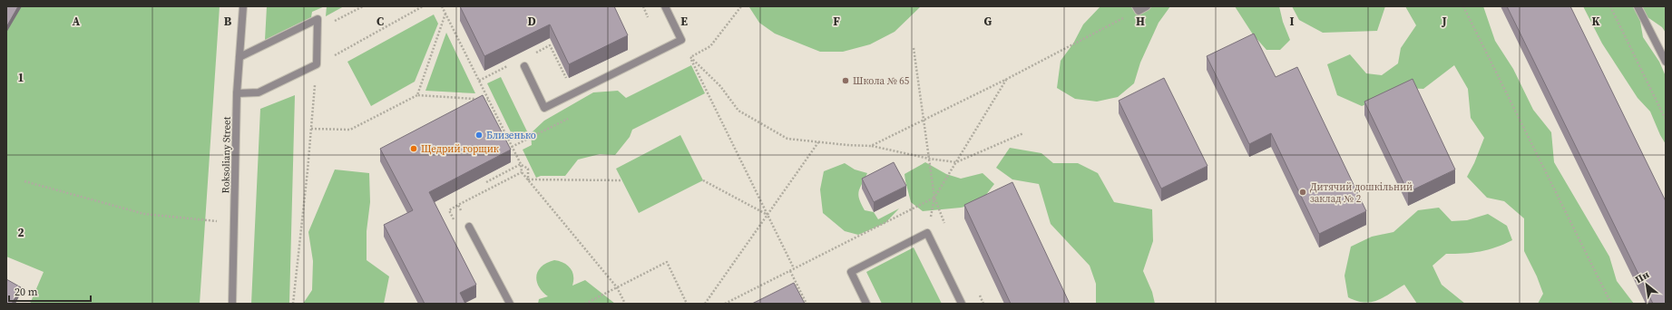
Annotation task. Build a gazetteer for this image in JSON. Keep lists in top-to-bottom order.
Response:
{
  "streets": {
    "street": ["Roksoliany Street"]
  },
  "places": [
    "Школа № 65",
    "Близенько",
    "Щедрий горщик",
    "Дитячий дошкільний заклад № 2"
  ],
  "scale_bar": "20 m",
  "north": "top left",
  "grid": {
    "columns": [
      "A",
      "B",
      "C",
      "D",
      "E",
      "F",
      "G",
      "H",
      "I",
      "J",
      "K"
    ],
    "rows": ["1", "2"]
  }
}
